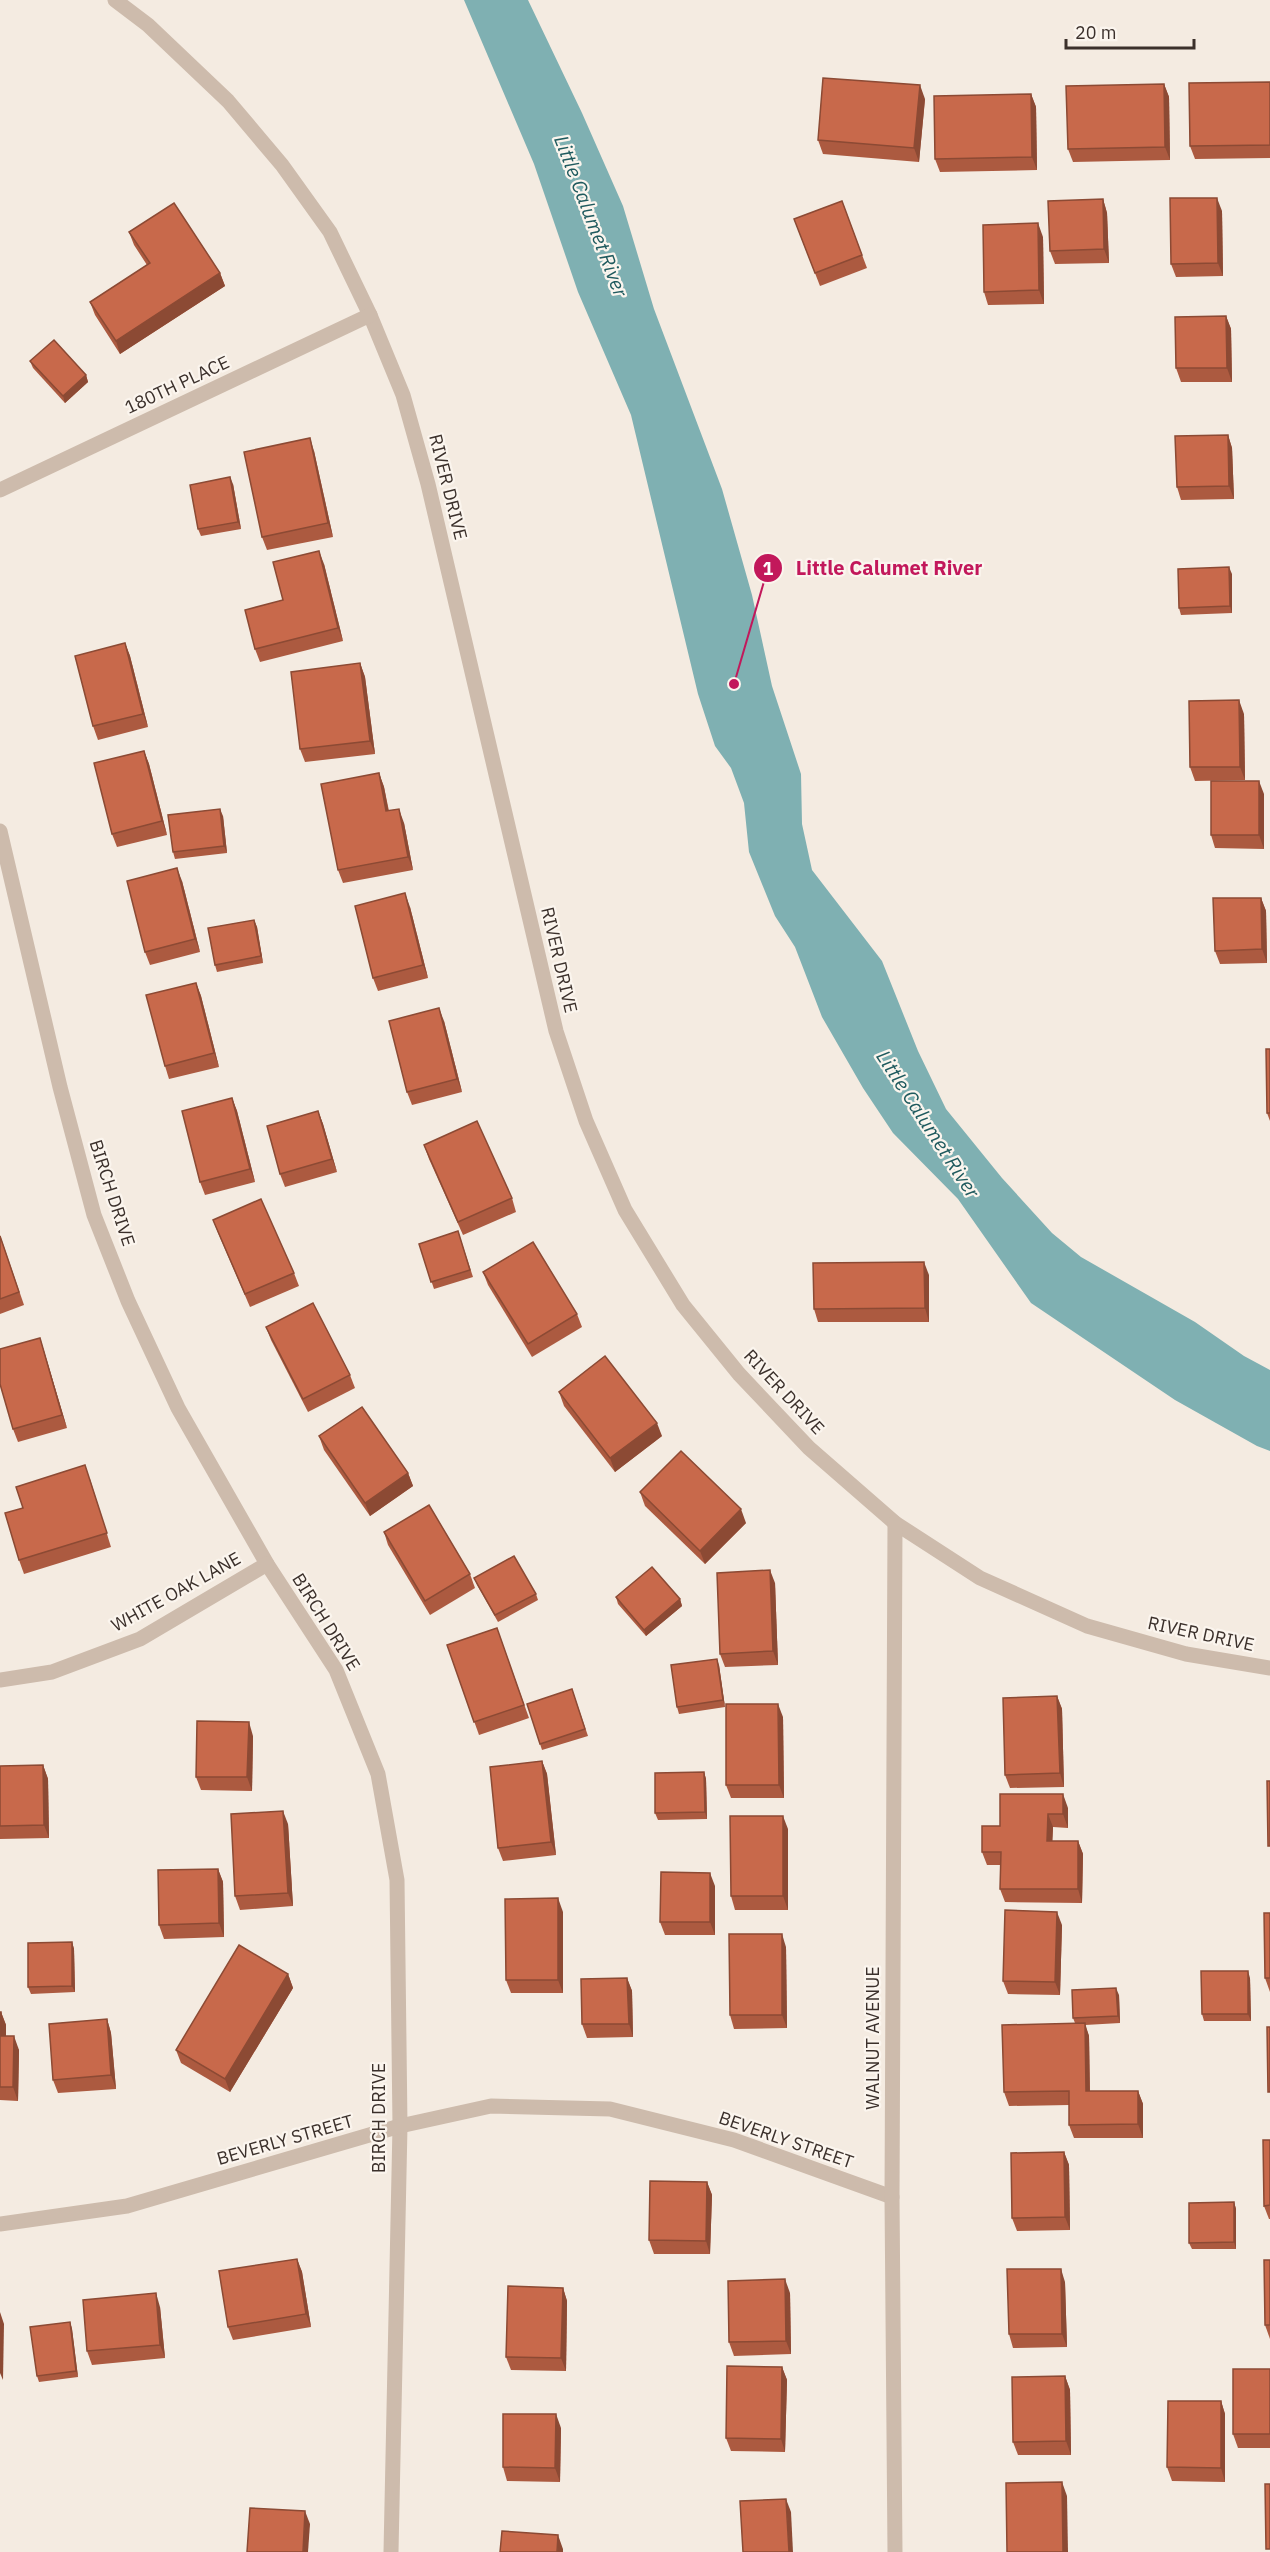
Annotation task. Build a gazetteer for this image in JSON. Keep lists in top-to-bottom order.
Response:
{
  "streets": {
    "street": [
      "180TH PLACE",
      "RIVER DRIVE",
      "BIRCH DRIVE",
      "WHITE OAK LANE",
      "WALNUT AVENUE",
      "BEVERLY STREET"
    ]
  },
  "crossings": [
    ["180TH PLACE", "RIVER DRIVE"],
    ["RIVER DRIVE", "WALNUT AVENUE"],
    ["BIRCH DRIVE", "WHITE OAK LANE"],
    ["BIRCH DRIVE", "BEVERLY STREET"],
    ["WALNUT AVENUE", "BEVERLY STREET"]
  ],
  "water": ["Little Calumet River"],
  "places": ["Little Calumet River"],
  "scale_bar": "20 m"
}
